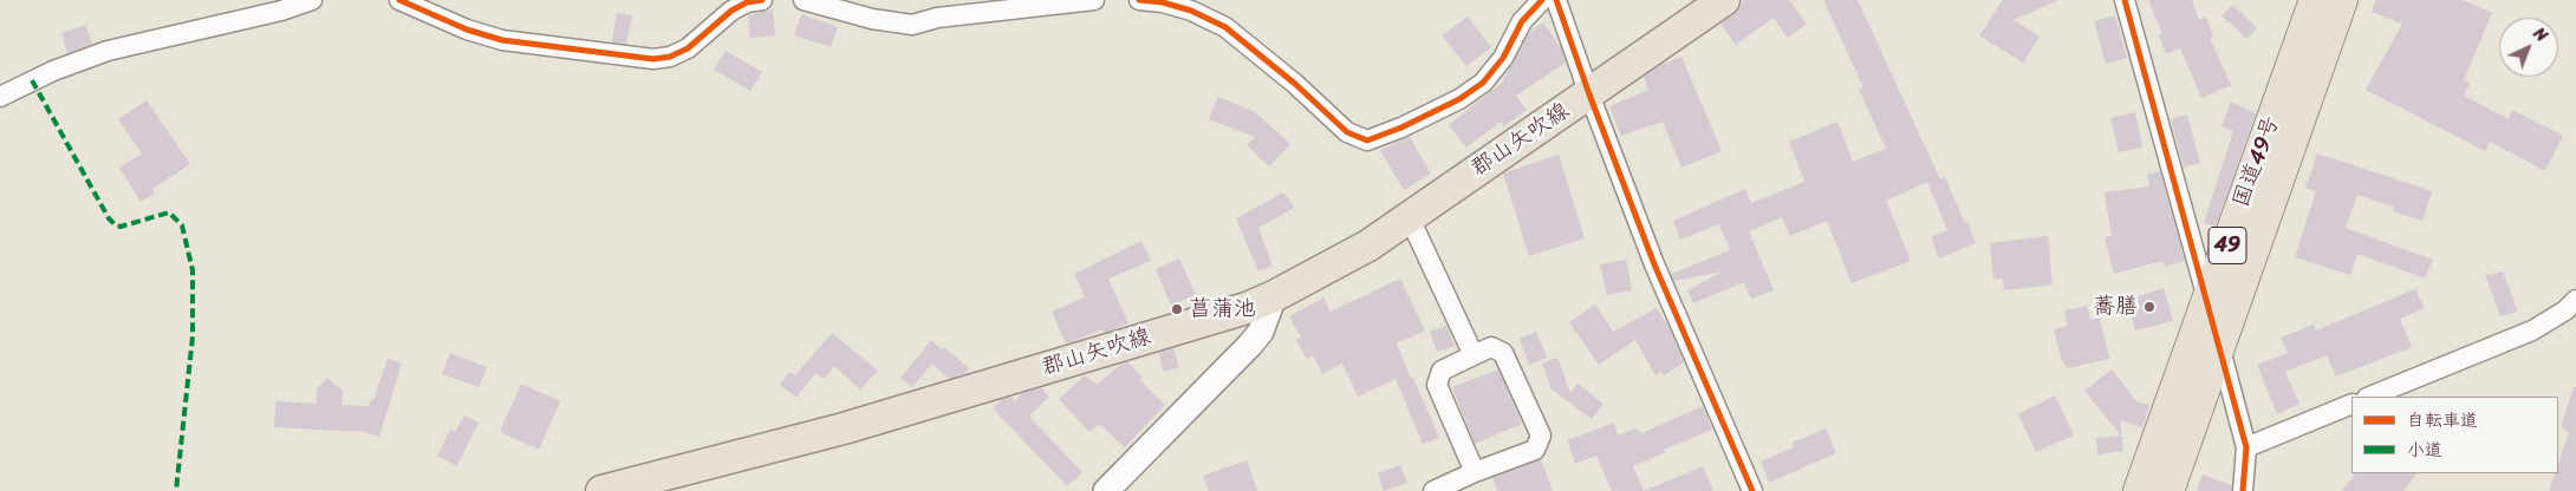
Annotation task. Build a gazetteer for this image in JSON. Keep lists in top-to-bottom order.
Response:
{
  "streets": {
    "highway": ["国道49号", "49"],
    "main road": ["郡山矢吹線"]
  },
  "places": ["蕎膳", "菖蒲池"],
  "legend": ["自転車道", "小道"],
  "north": "top right"
}
